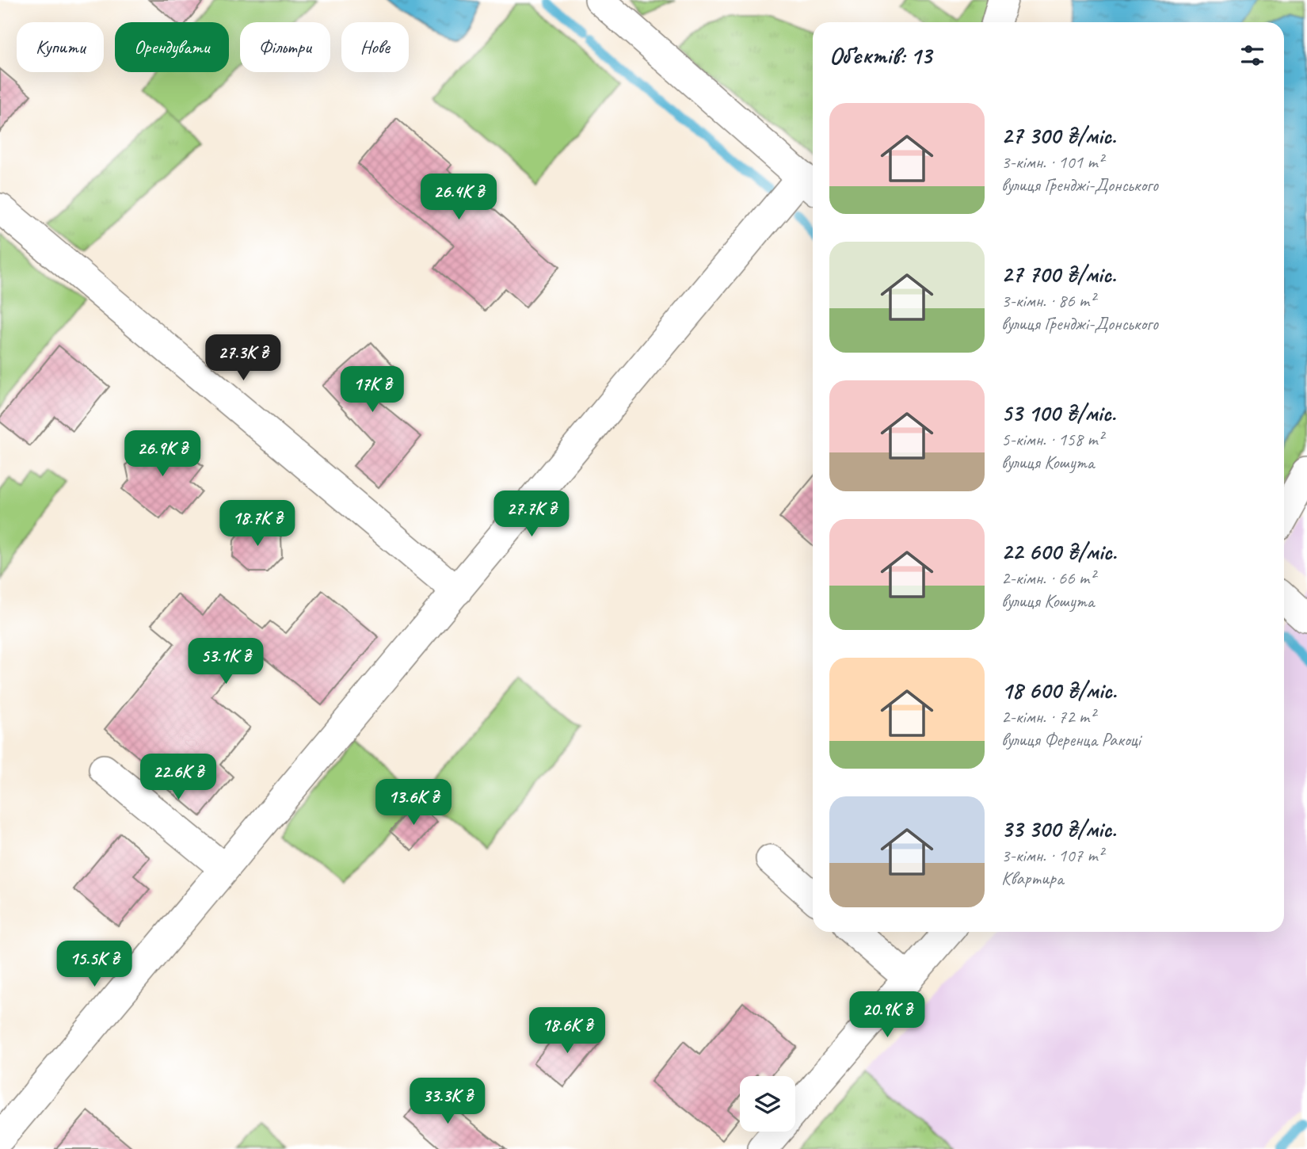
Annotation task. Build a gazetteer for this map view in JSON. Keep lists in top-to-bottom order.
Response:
{
  "page": {
    "chip": [
      "Купити",
      "Орендувати",
      "Фільтри",
      "Нове"
    ],
    "heading": "Об’єктів: 13",
    "list": [
      {
        "name": "27 300 ₴/міс.",
        "note": "3-кімн. · 101 m² · вулиця Гренджі-Донського"
      },
      {
        "name": "27 700 ₴/міс.",
        "note": "3-кімн. · 86 m² · вулиця Гренджі-Донського"
      },
      {
        "name": "53 100 ₴/міс.",
        "note": "5-кімн. · 158 m² · вулиця Кошута"
      },
      {
        "name": "22 600 ₴/міс.",
        "note": "2-кімн. · 66 m² · вулиця Кошута"
      },
      {
        "name": "18 600 ₴/міс.",
        "note": "2-кімн. · 72 m² · вулиця Ференца Ракоці"
      },
      {
        "name": "33 300 ₴/міс.",
        "note": "3-кімн. · 107 m² · Квартира"
      }
    ],
    "price": [
      "26.4K ₴",
      "27.3K ₴",
      "17K ₴",
      "26.9K ₴",
      "27.7K ₴",
      "18.7K ₴",
      "53.1K ₴",
      "22.6K ₴",
      "13.6K ₴",
      "15.5K ₴",
      "20.9K ₴",
      "18.6K ₴",
      "33.3K ₴"
    ]
  }
}
